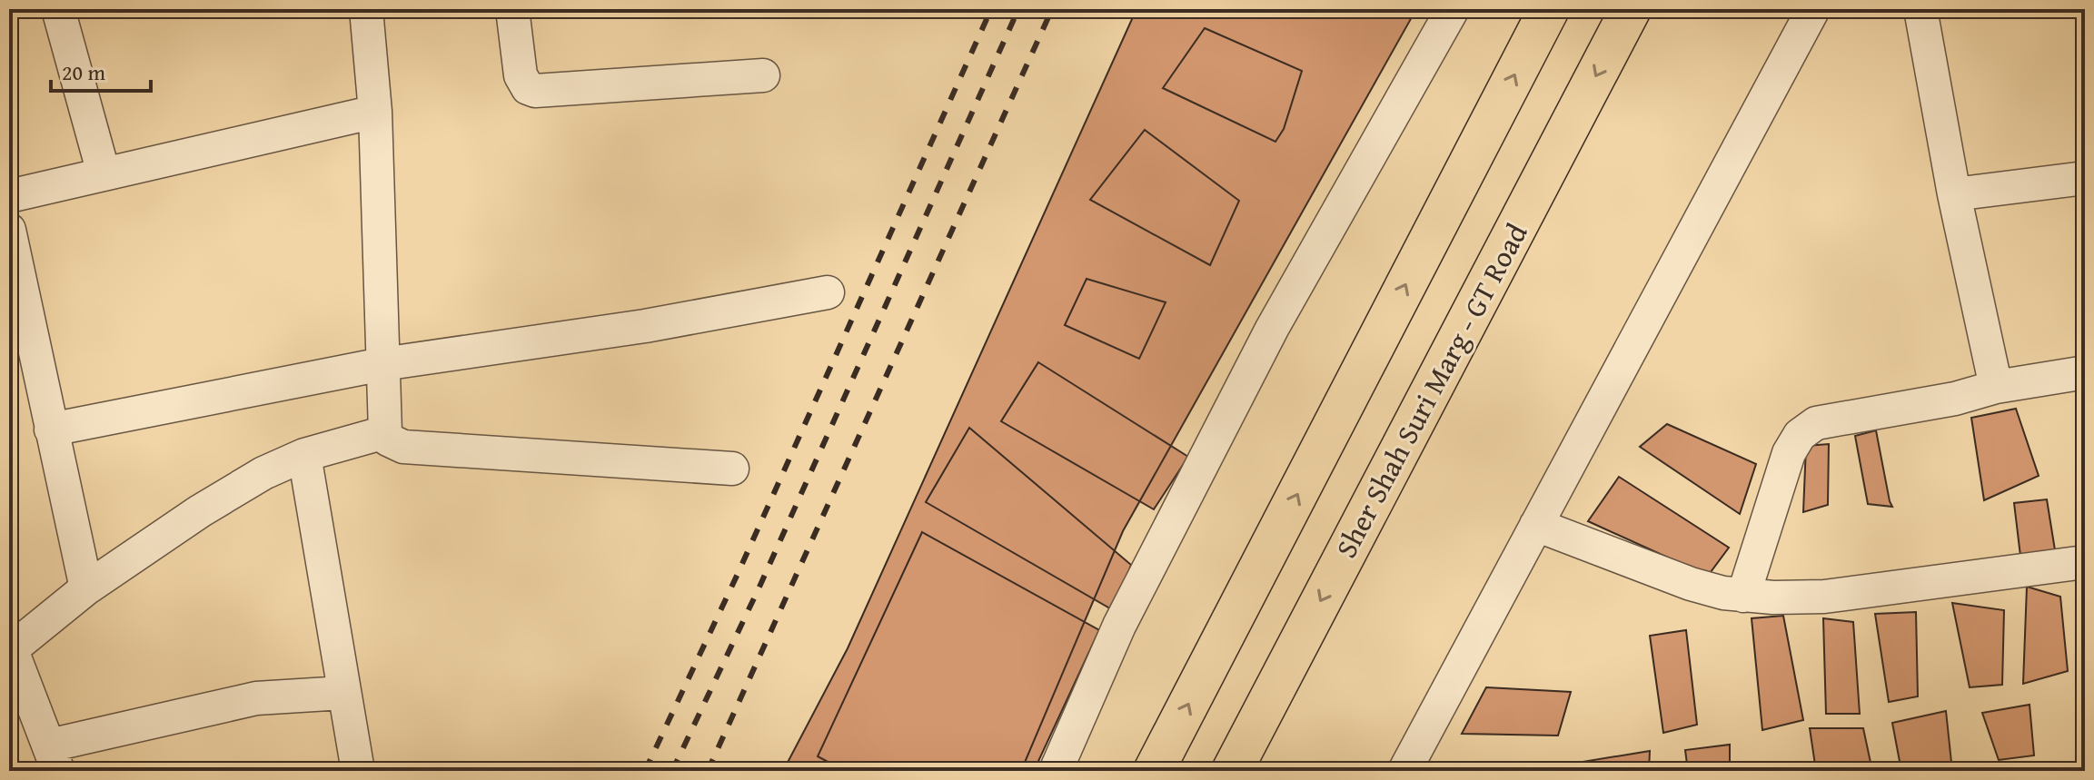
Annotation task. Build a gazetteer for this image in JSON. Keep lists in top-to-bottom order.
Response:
{
  "streets": {
    "main road": ["Sher Shah Suri Marg - GT Road"]
  },
  "scale_bar": "20 m"
}
